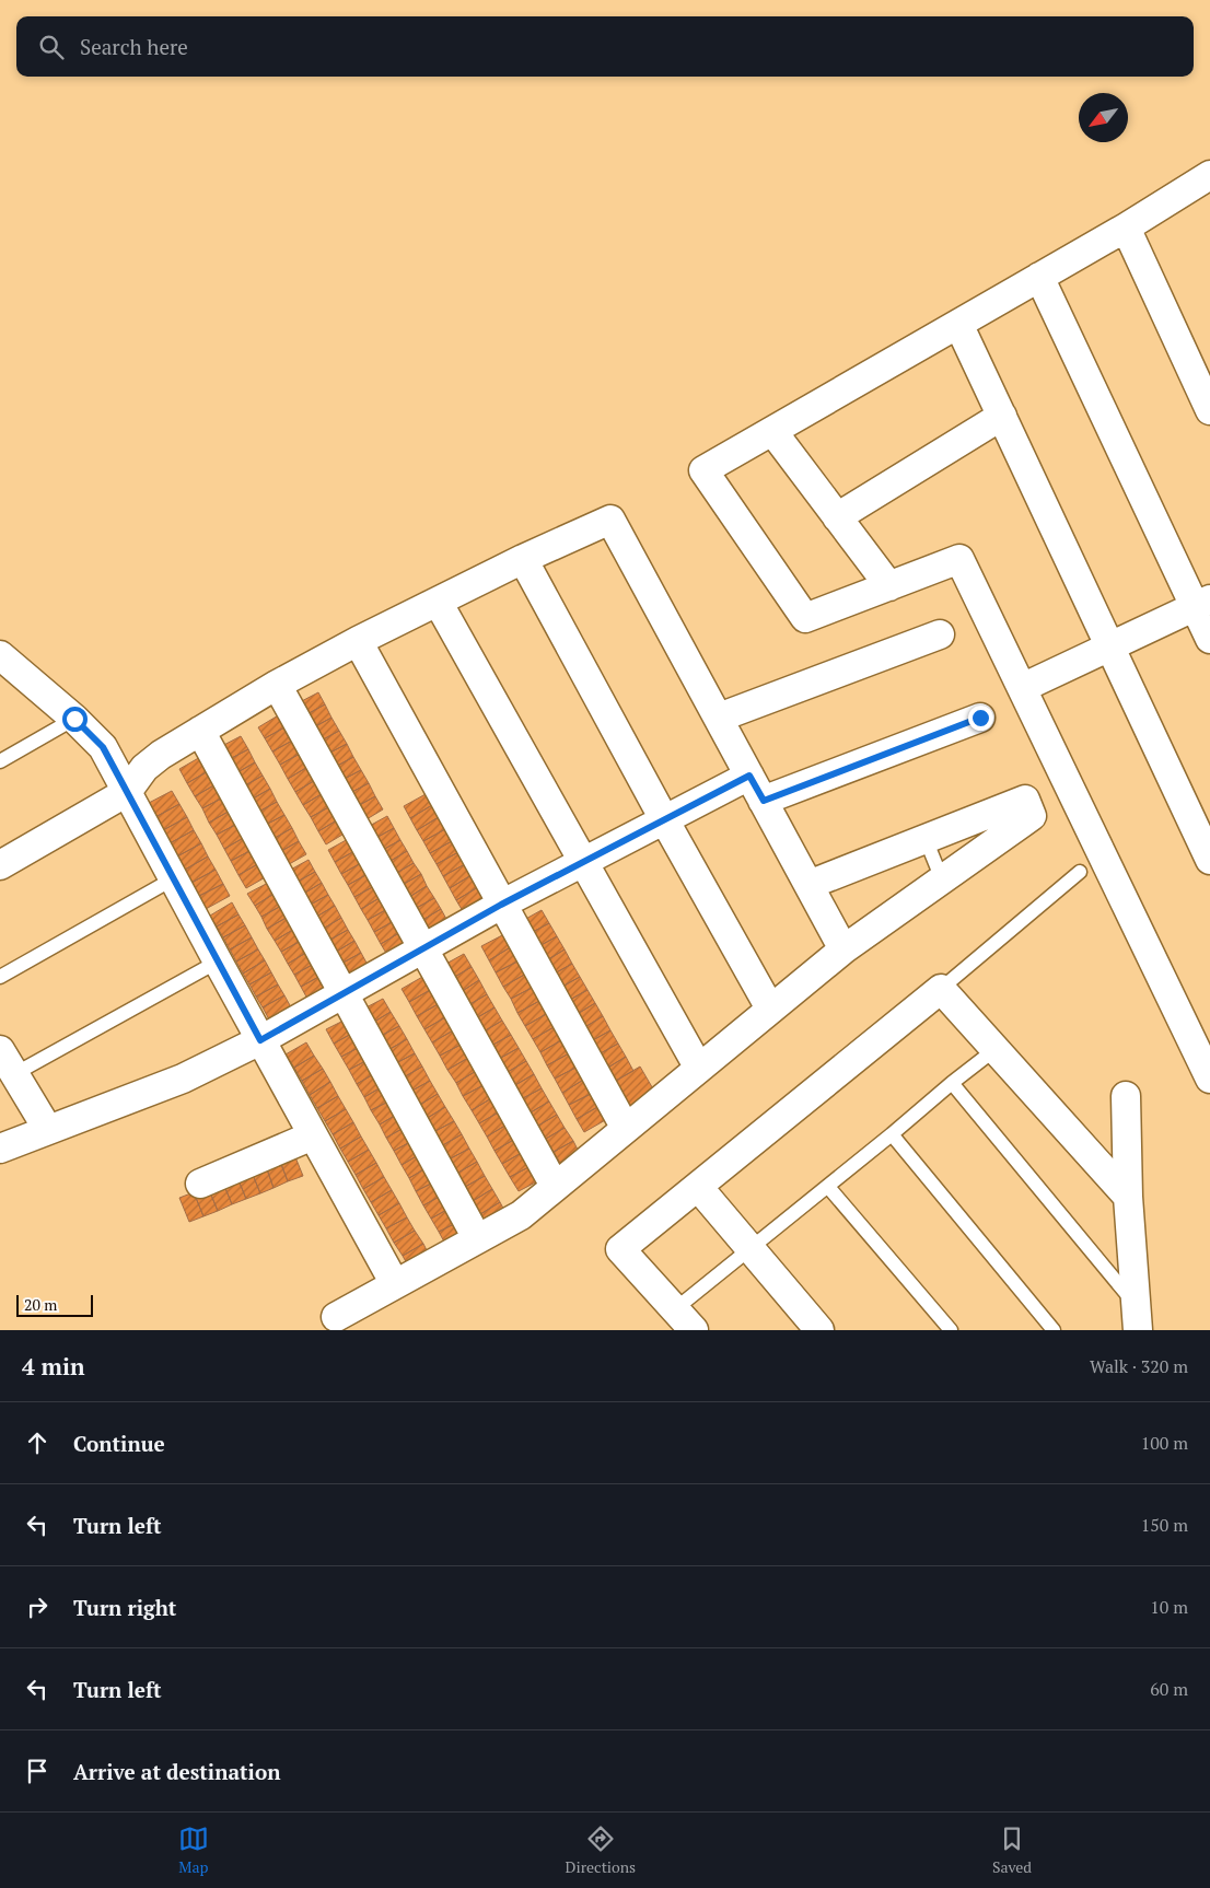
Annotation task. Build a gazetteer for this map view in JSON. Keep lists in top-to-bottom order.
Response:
{
  "scale_bar": "20 m",
  "north": "bottom left",
  "page": {
    "search": "Search here",
    "scale": "20 m",
    "heading": ["4 min", "Walk · 320 m"],
    "list": [
      ["Continue", "100 m"],
      ["Turn left", "150 m"],
      ["Turn right", "10 m"],
      ["Turn left", "60 m"],
      "Arrive at destination"
    ],
    "nav": ["Map", "Directions", "Saved"]
  }
}
